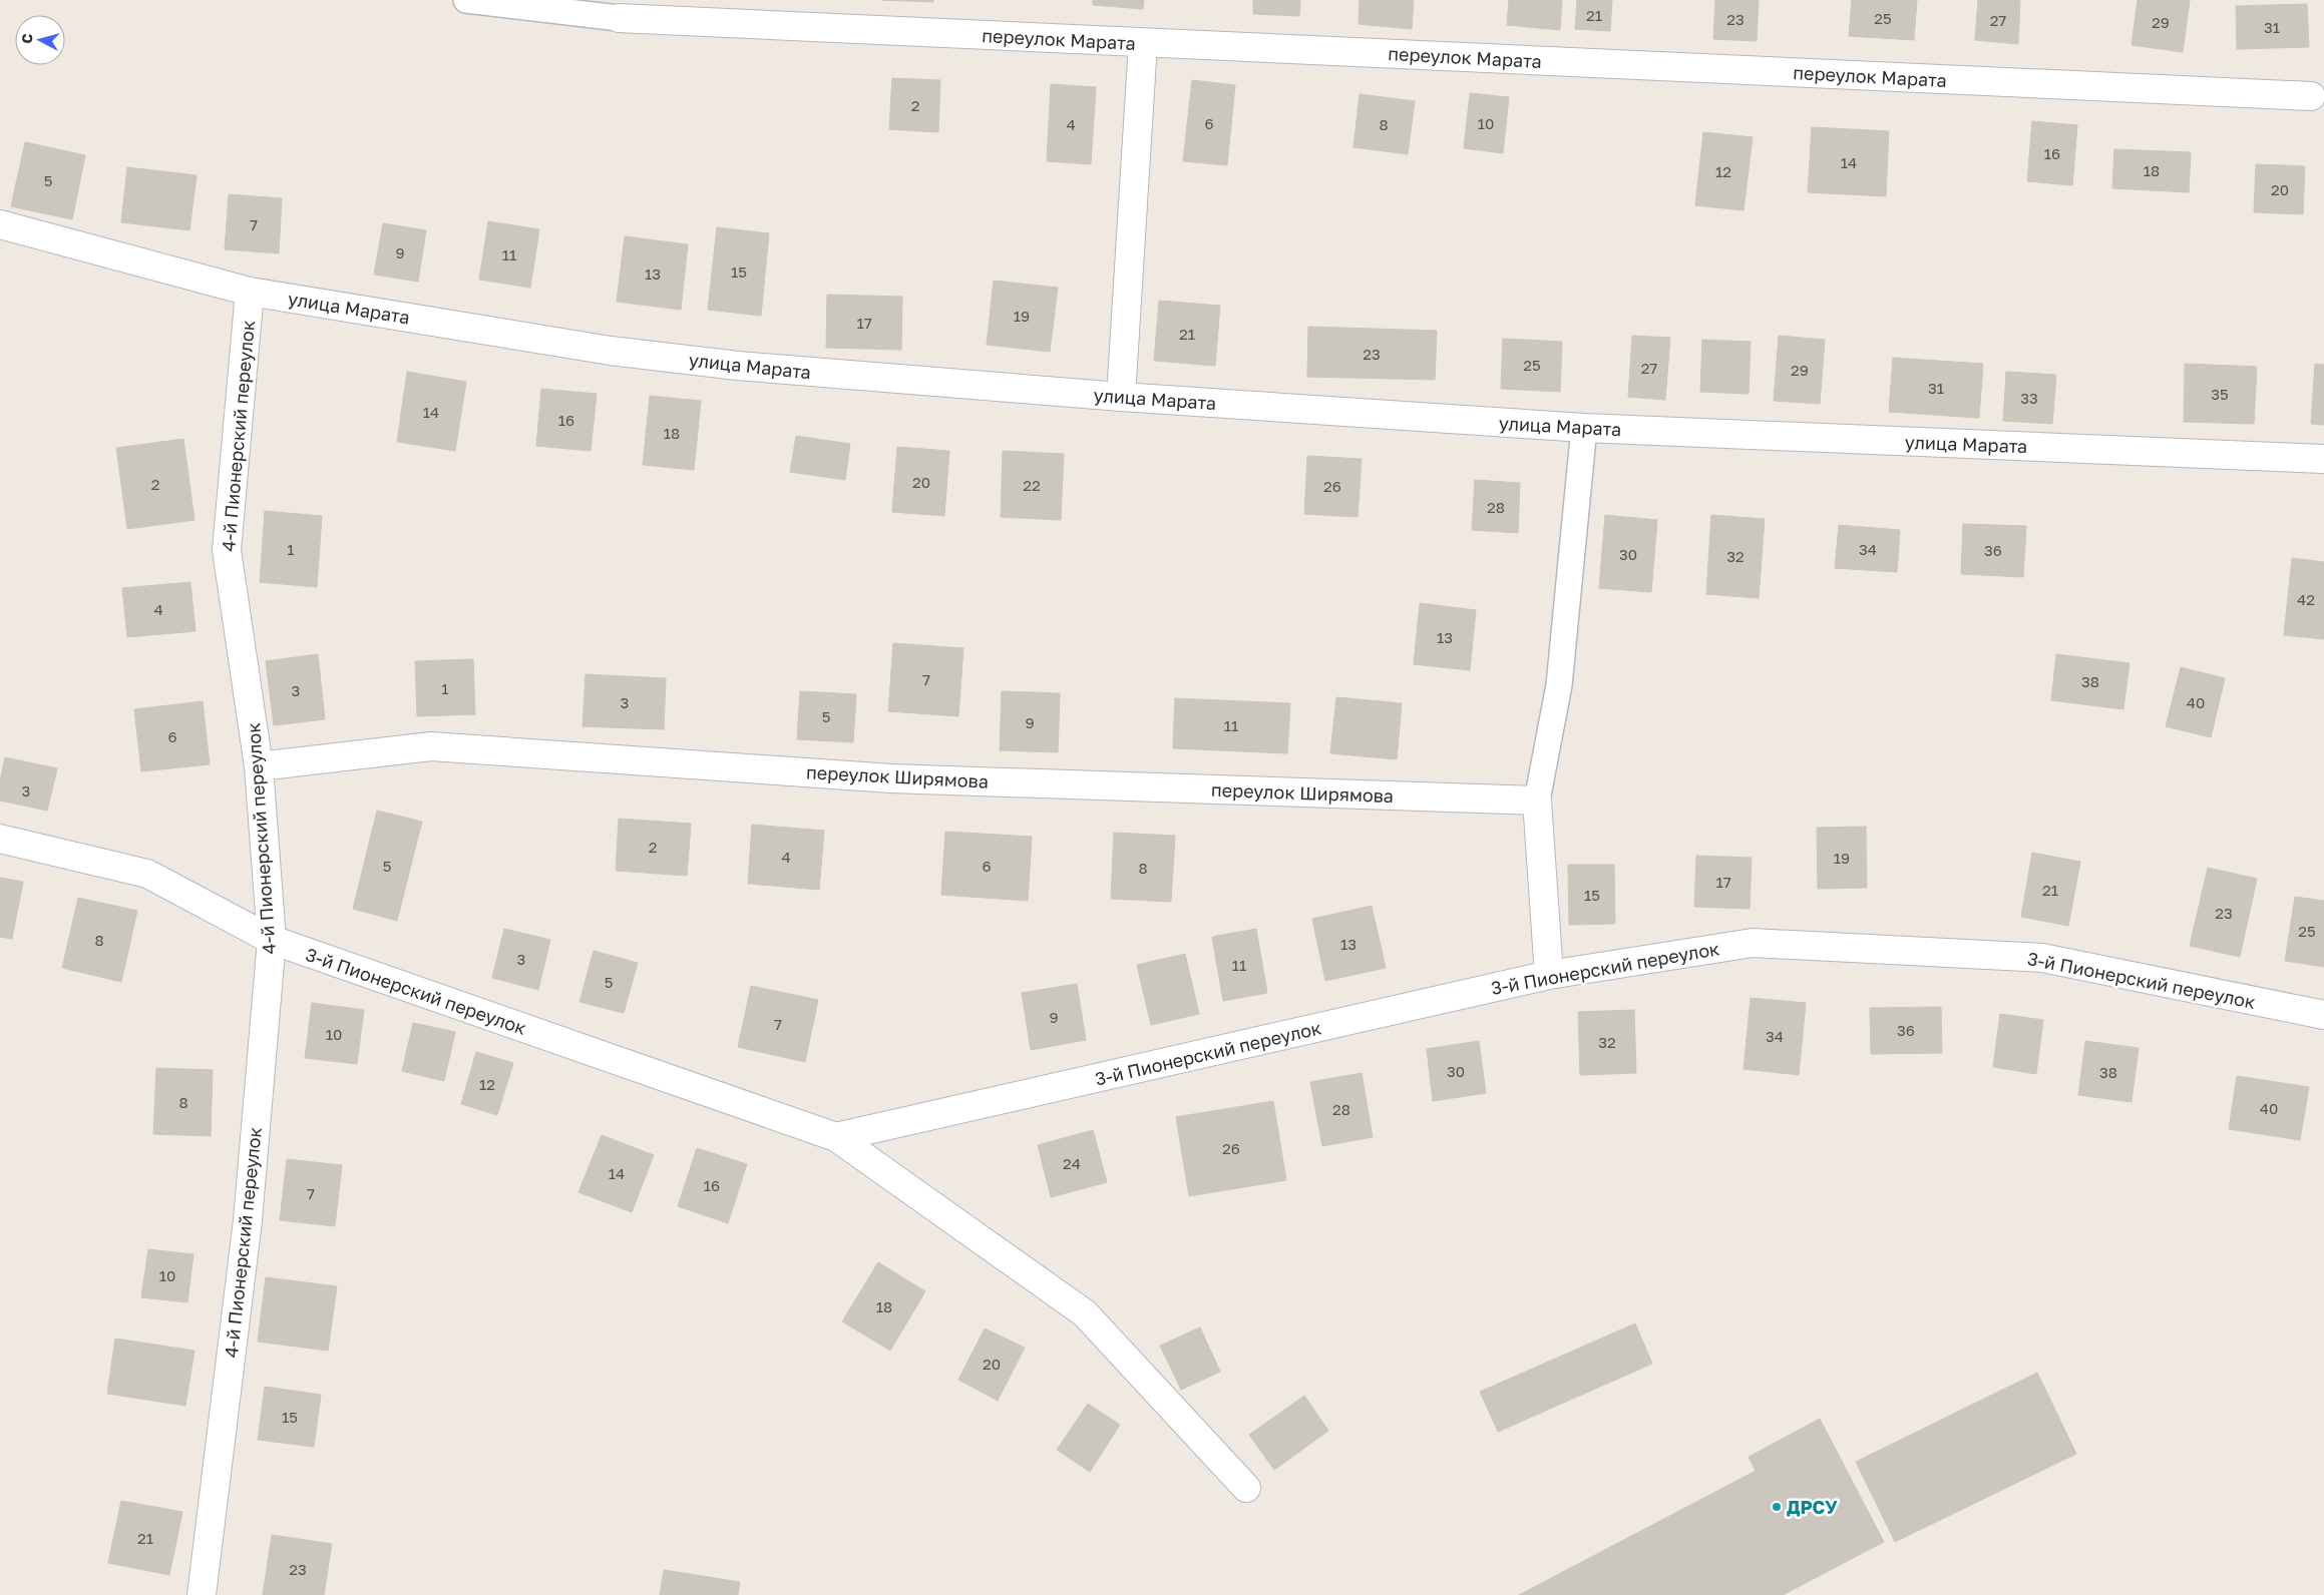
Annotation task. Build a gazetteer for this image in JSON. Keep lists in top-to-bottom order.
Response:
{
  "streets": {
    "street": [
      "переулок Марата",
      "улица Марата",
      "4-й Пионерский переулок",
      "переулок Ширямова",
      "3-й Пионерский переулок"
    ]
  },
  "crossings": [
    ["улица Марата", "4-й Пионерский переулок"],
    ["4-й Пионерский переулок", "переулок Ширямова"],
    ["4-й Пионерский переулок", "3-й Пионерский переулок"]
  ],
  "places": ["ДРСУ"],
  "house_numbers": [
    "21",
    "25",
    "23",
    "27",
    "29",
    "31",
    "2",
    "6",
    "10",
    "4",
    "8",
    "16",
    "14",
    "18",
    "12",
    "5",
    "20",
    "7",
    "9",
    "11",
    "15",
    "13",
    "19",
    "17",
    "21",
    "23",
    "25",
    "27",
    "29",
    "31",
    "35",
    "33",
    "14",
    "16",
    "18",
    "20",
    "2",
    "22",
    "26",
    "28",
    "1",
    "34",
    "36",
    "30",
    "32",
    "42",
    "4",
    "13",
    "7",
    "38",
    "1",
    "3",
    "3",
    "40",
    "5",
    "9",
    "11",
    "6",
    "3",
    "2",
    "4",
    "19",
    "5",
    "6",
    "8",
    "17",
    "21",
    "15",
    "23",
    "25",
    "8",
    "13",
    "3",
    "11",
    "5",
    "9",
    "7",
    "36",
    "10",
    "34",
    "32",
    "30",
    "38",
    "12",
    "8",
    "40",
    "28",
    "26",
    "24",
    "14",
    "16",
    "7",
    "10",
    "18",
    "20",
    "15",
    "21",
    "23"
  ],
  "north": "left"
}
